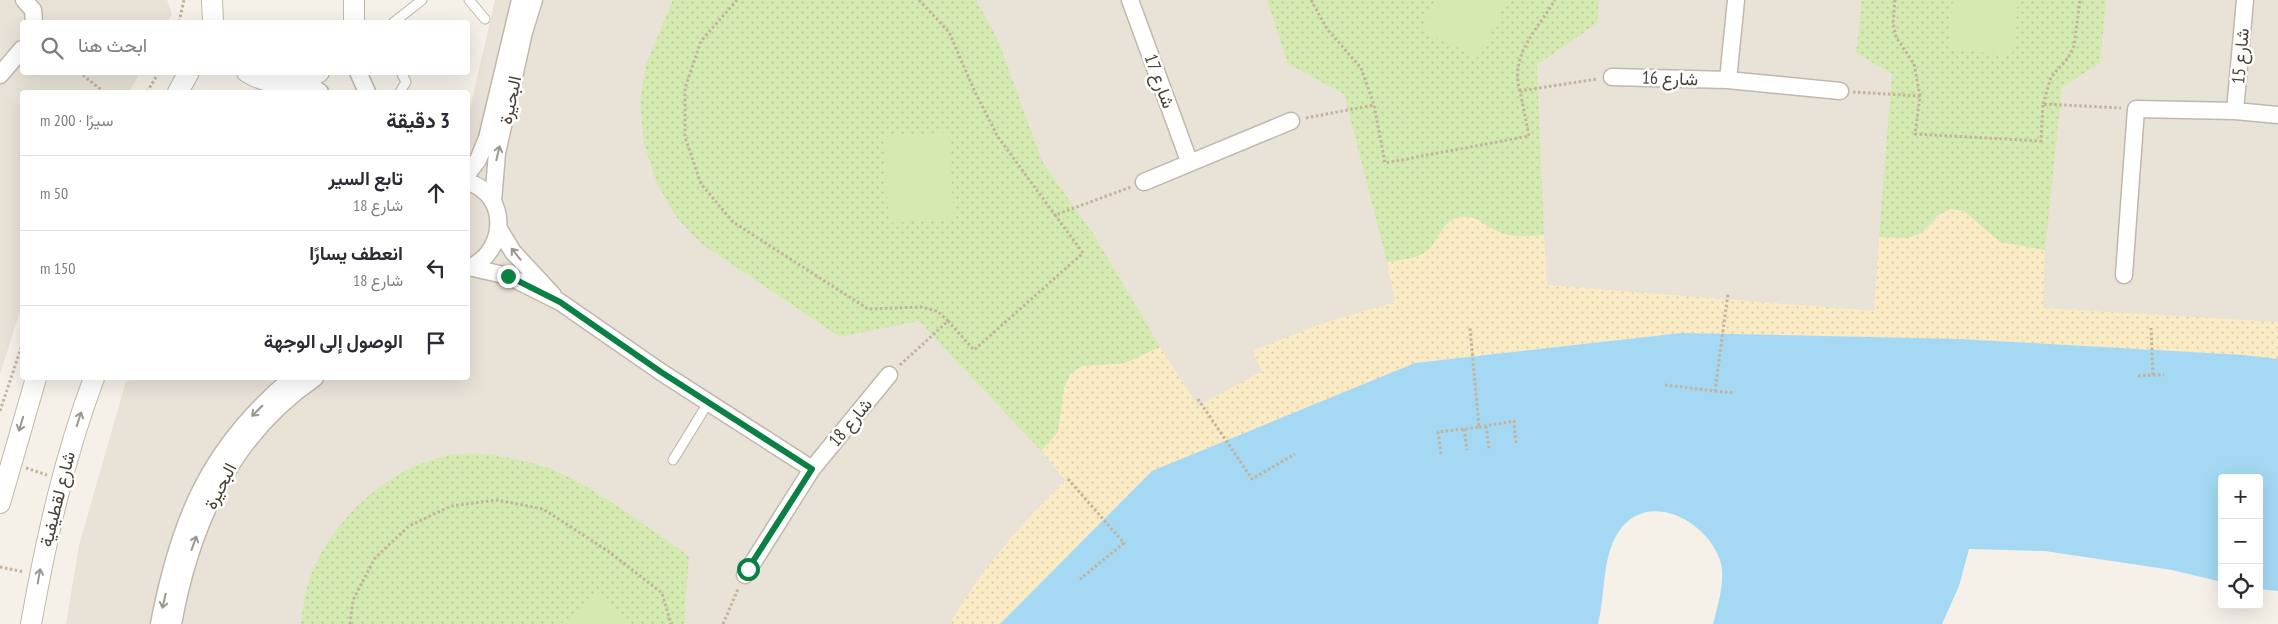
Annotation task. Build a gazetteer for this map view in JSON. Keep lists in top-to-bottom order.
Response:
{
  "streets": {
    "street": [
      "شارع 15",
      "شارع 16",
      "شارع 17",
      "البحيرة",
      "شارع 18",
      "شارع لقطيفية"
    ]
  },
  "page": {
    "search": "ابحث هنا",
    "heading": ["3 دقيقة", "سيرًا · 200 m"],
    "list": [
      ["تابع السير", "شارع 18", "50 m"],
      ["انعطف يسارًا", "شارع 18", "150 m"],
      "الوصول إلى الوجهة"
    ],
    "map_buttons": ["+", "−"]
  }
}
